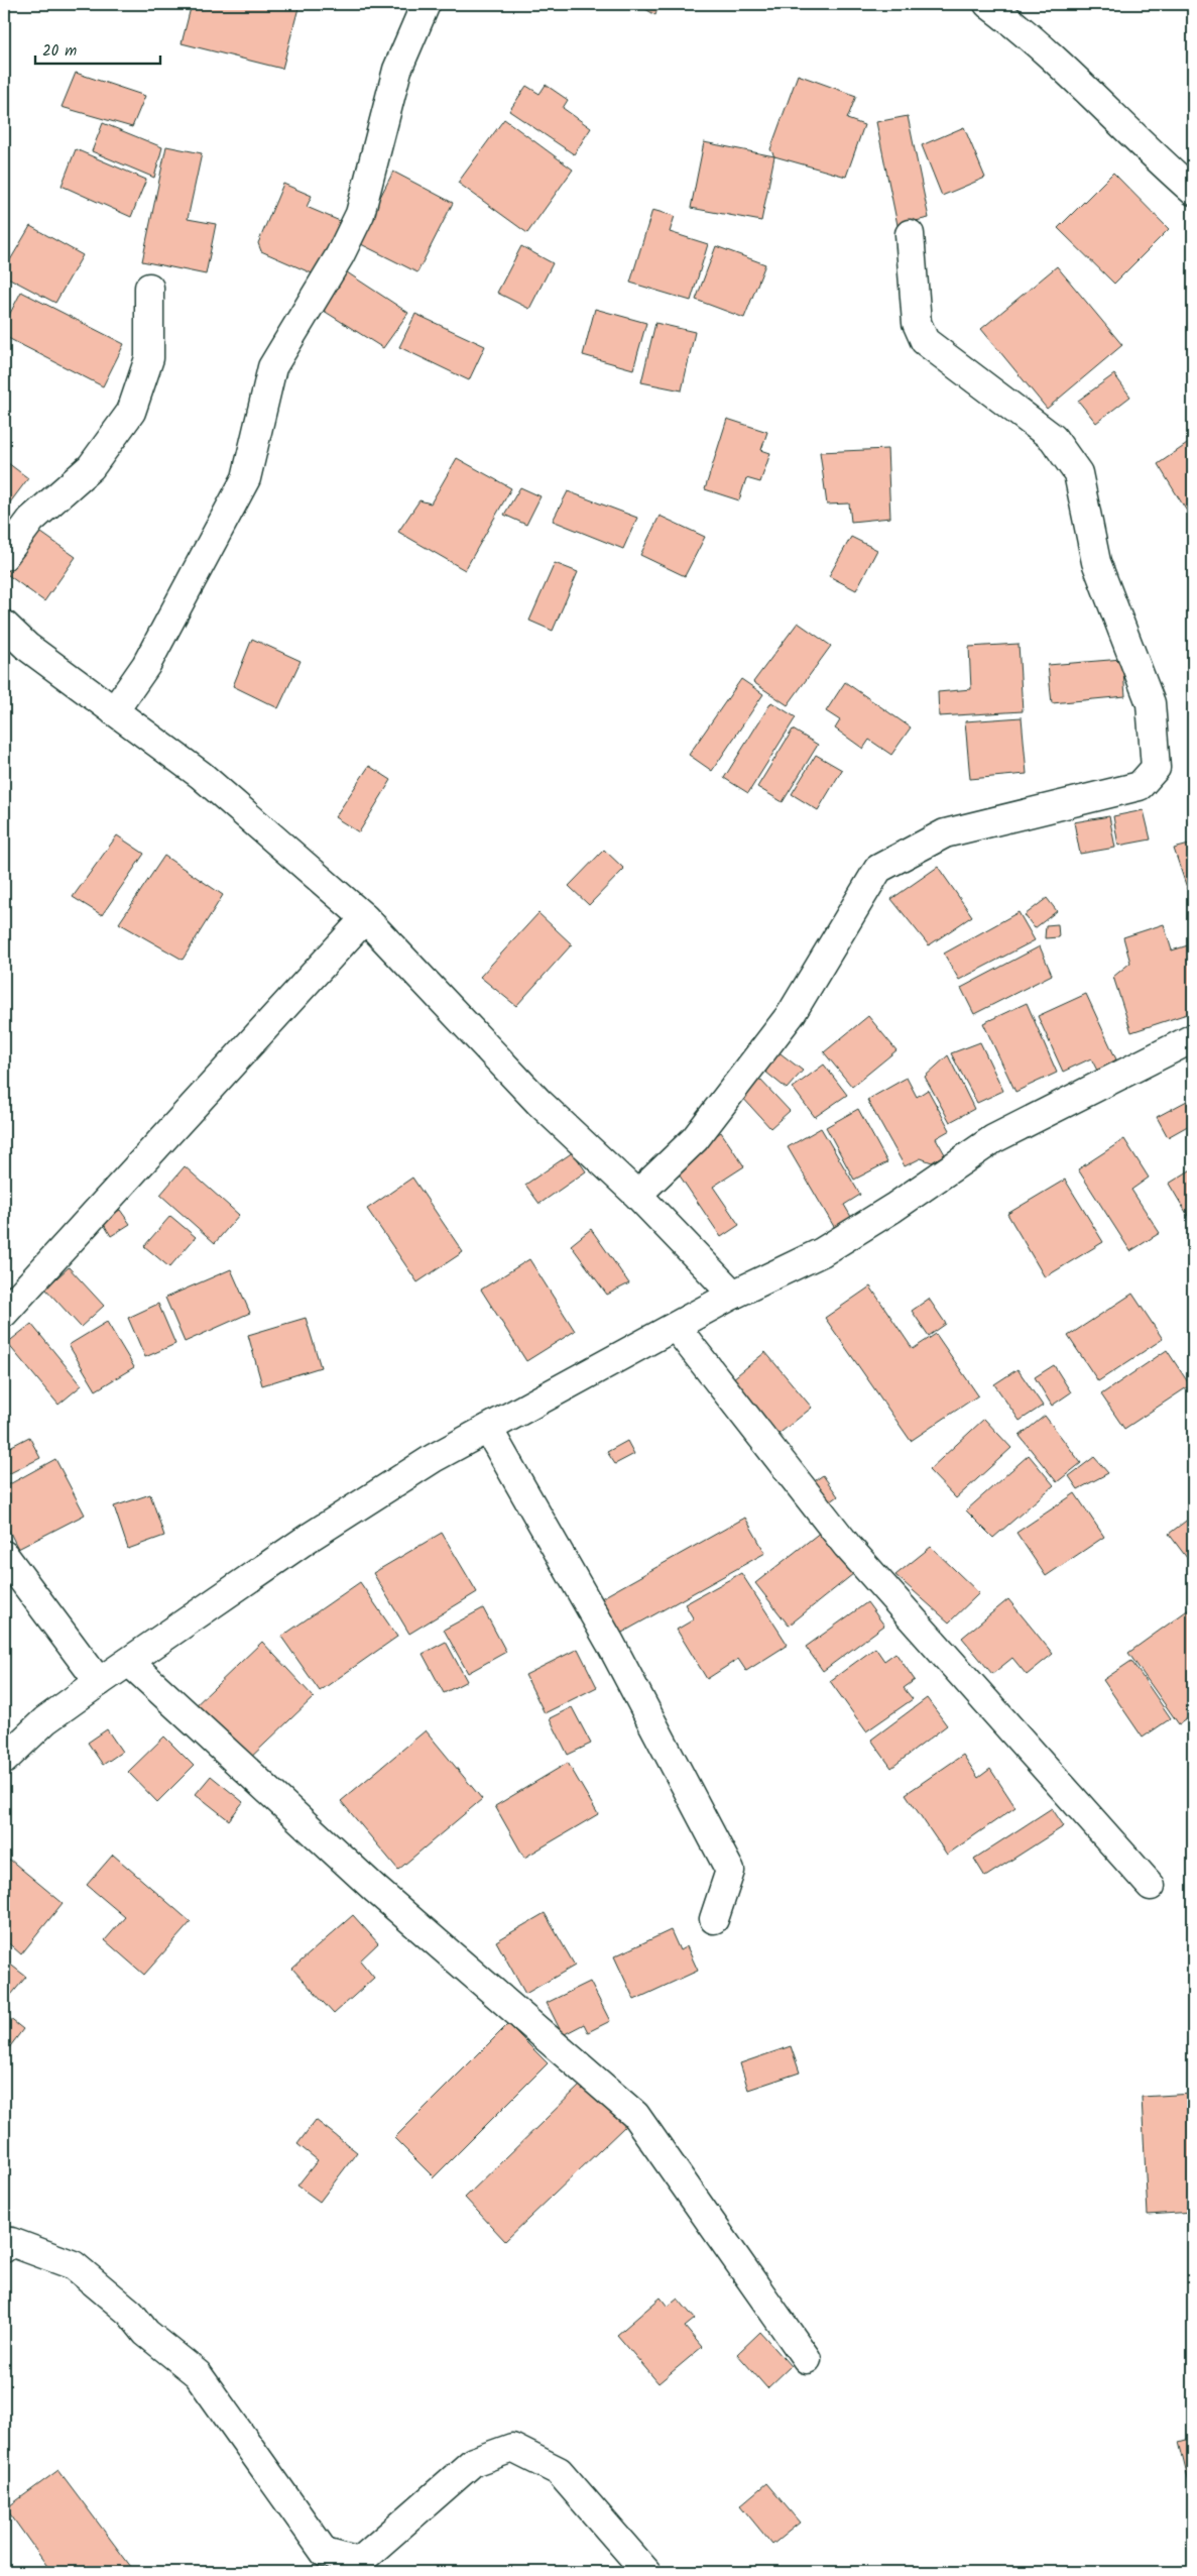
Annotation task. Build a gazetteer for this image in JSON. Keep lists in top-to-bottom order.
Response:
{
  "scale_bar": "20 m"
}
